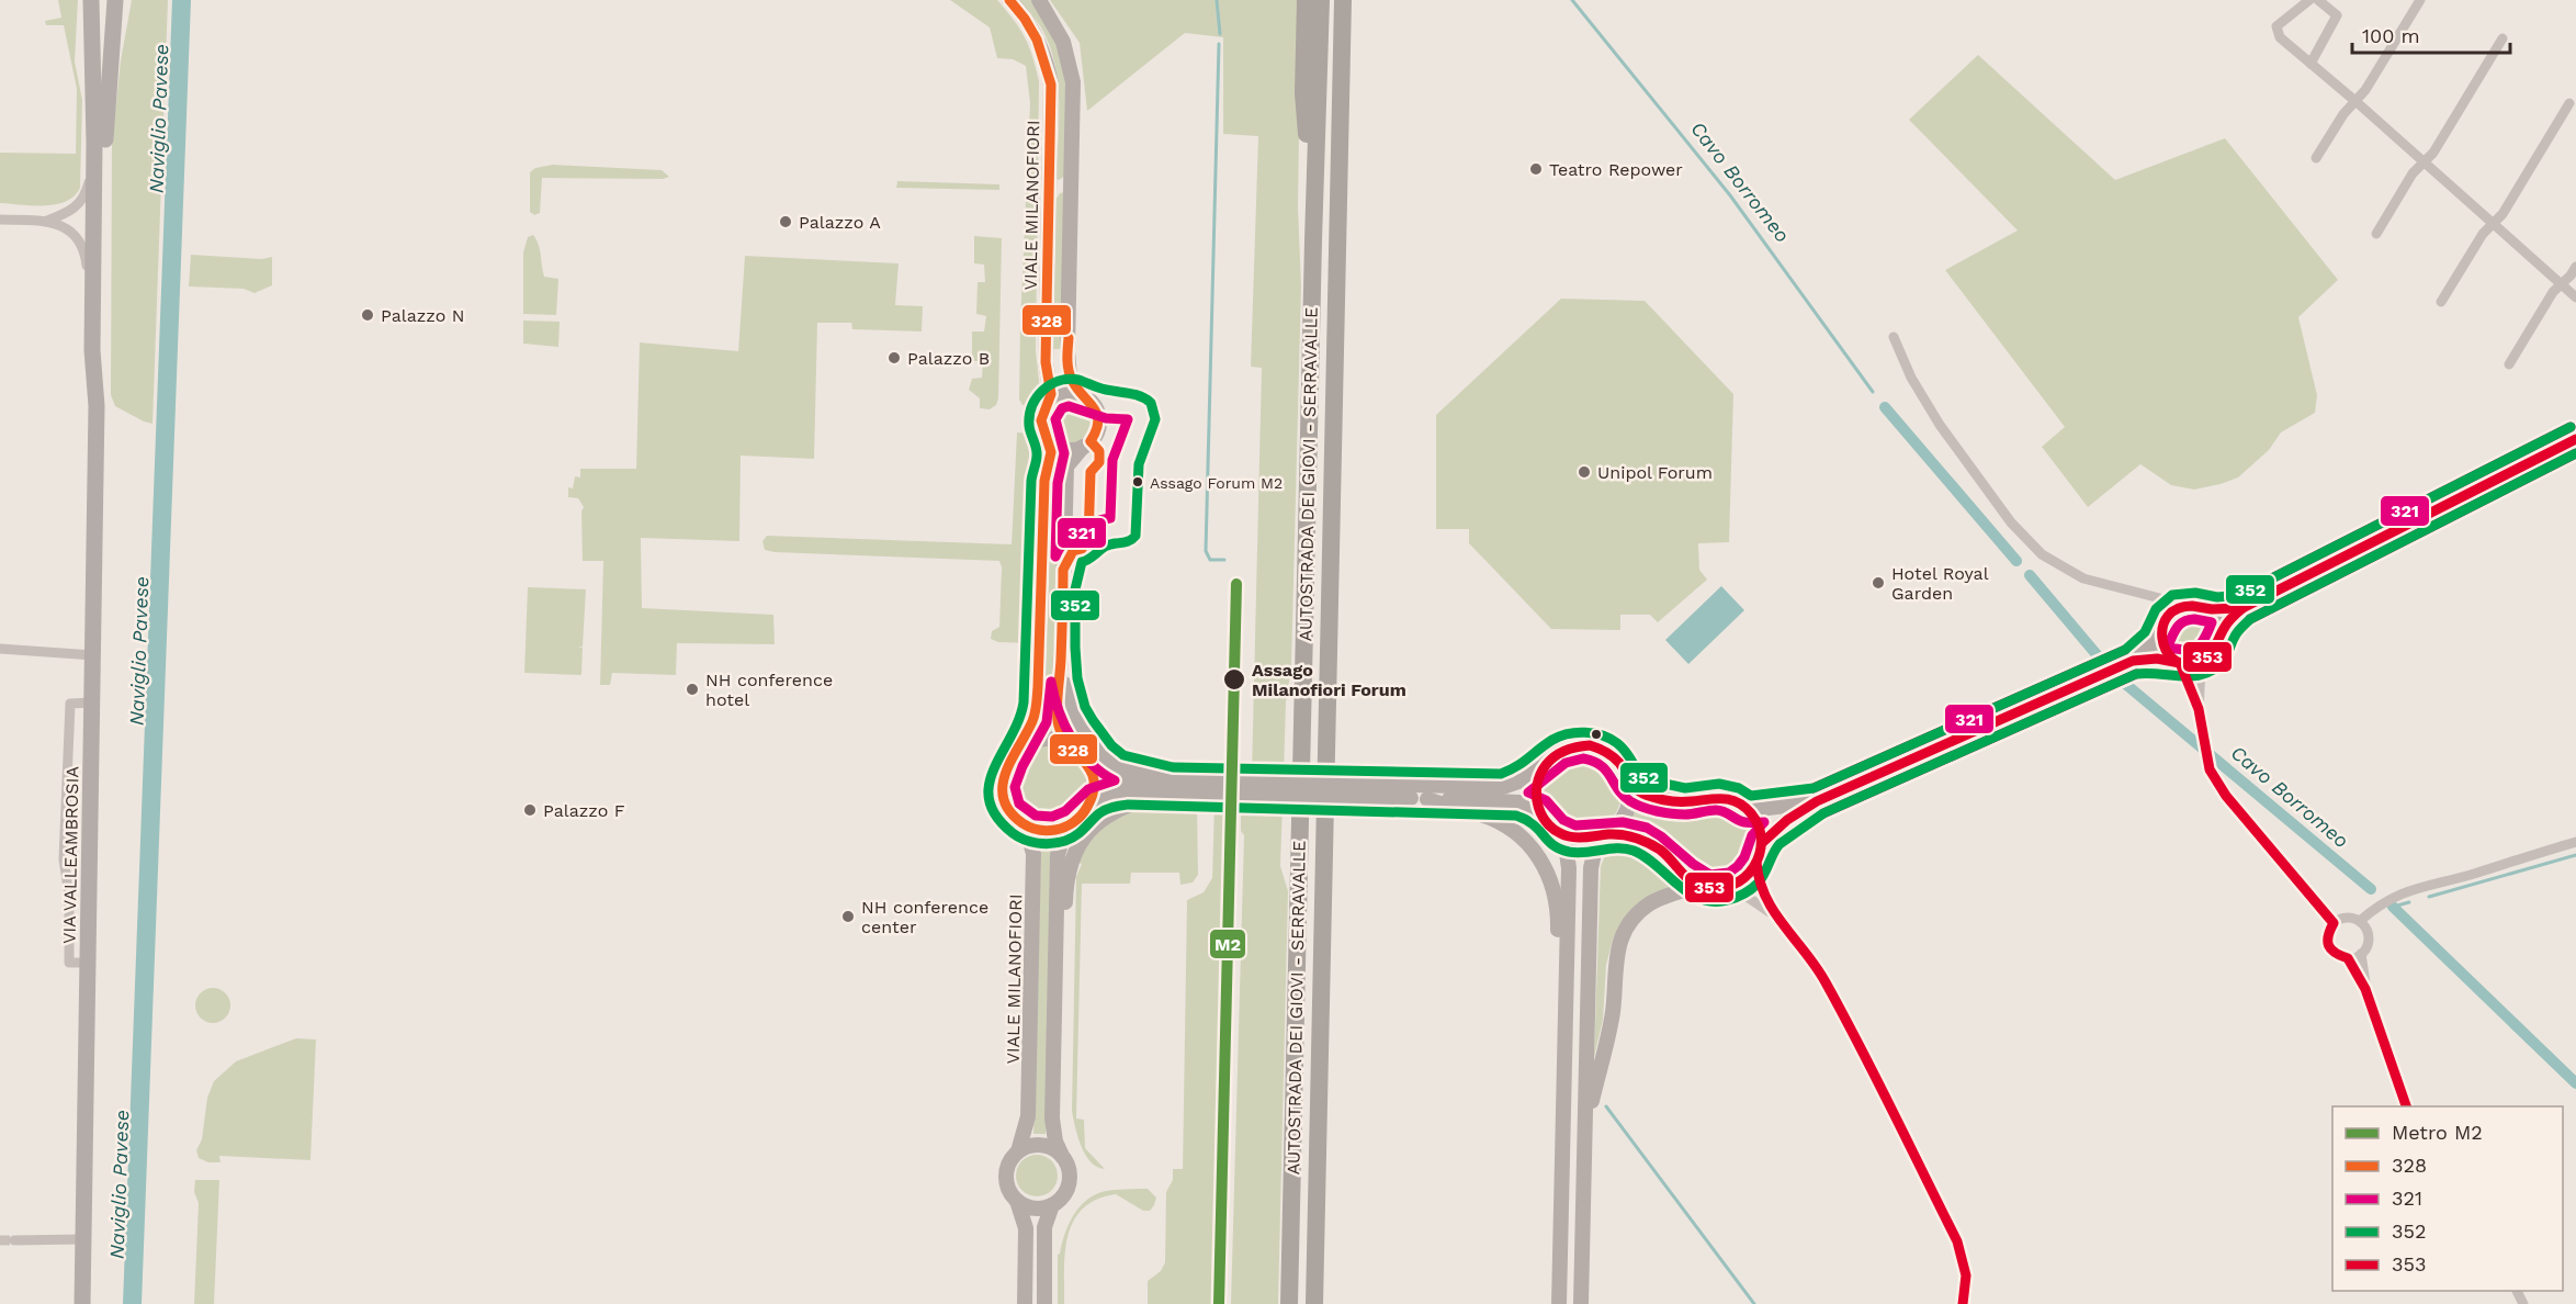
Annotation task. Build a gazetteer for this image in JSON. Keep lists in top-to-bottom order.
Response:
{
  "streets": {
    "highway": ["AUTOSTRADA DEI GIOVI - SERRAVALLE"],
    "main road": ["VIALE MILANOFIORI", "VIA VALLEAMBROSIA"]
  },
  "water": ["Naviglio Pavese", "Cavo Borromeo"],
  "places": [
    "Teatro Repower",
    "Palazzo A",
    "Palazzo N",
    "Palazzo B",
    "Unipol Forum",
    "Assago Forum M2",
    "Hotel Royal Garden",
    "Assago Milanofiori Forum",
    "NH conference hotel",
    "Palazzo F",
    "NH conference center"
  ],
  "lines": [
    "transit line 328",
    "transit line 352",
    "transit line 321",
    "transit line 353",
    "metro line M2"
  ],
  "legend": [
    "Metro M2",
    "328",
    "321",
    "352",
    "353"
  ],
  "scale_bar": "100 m"
}
